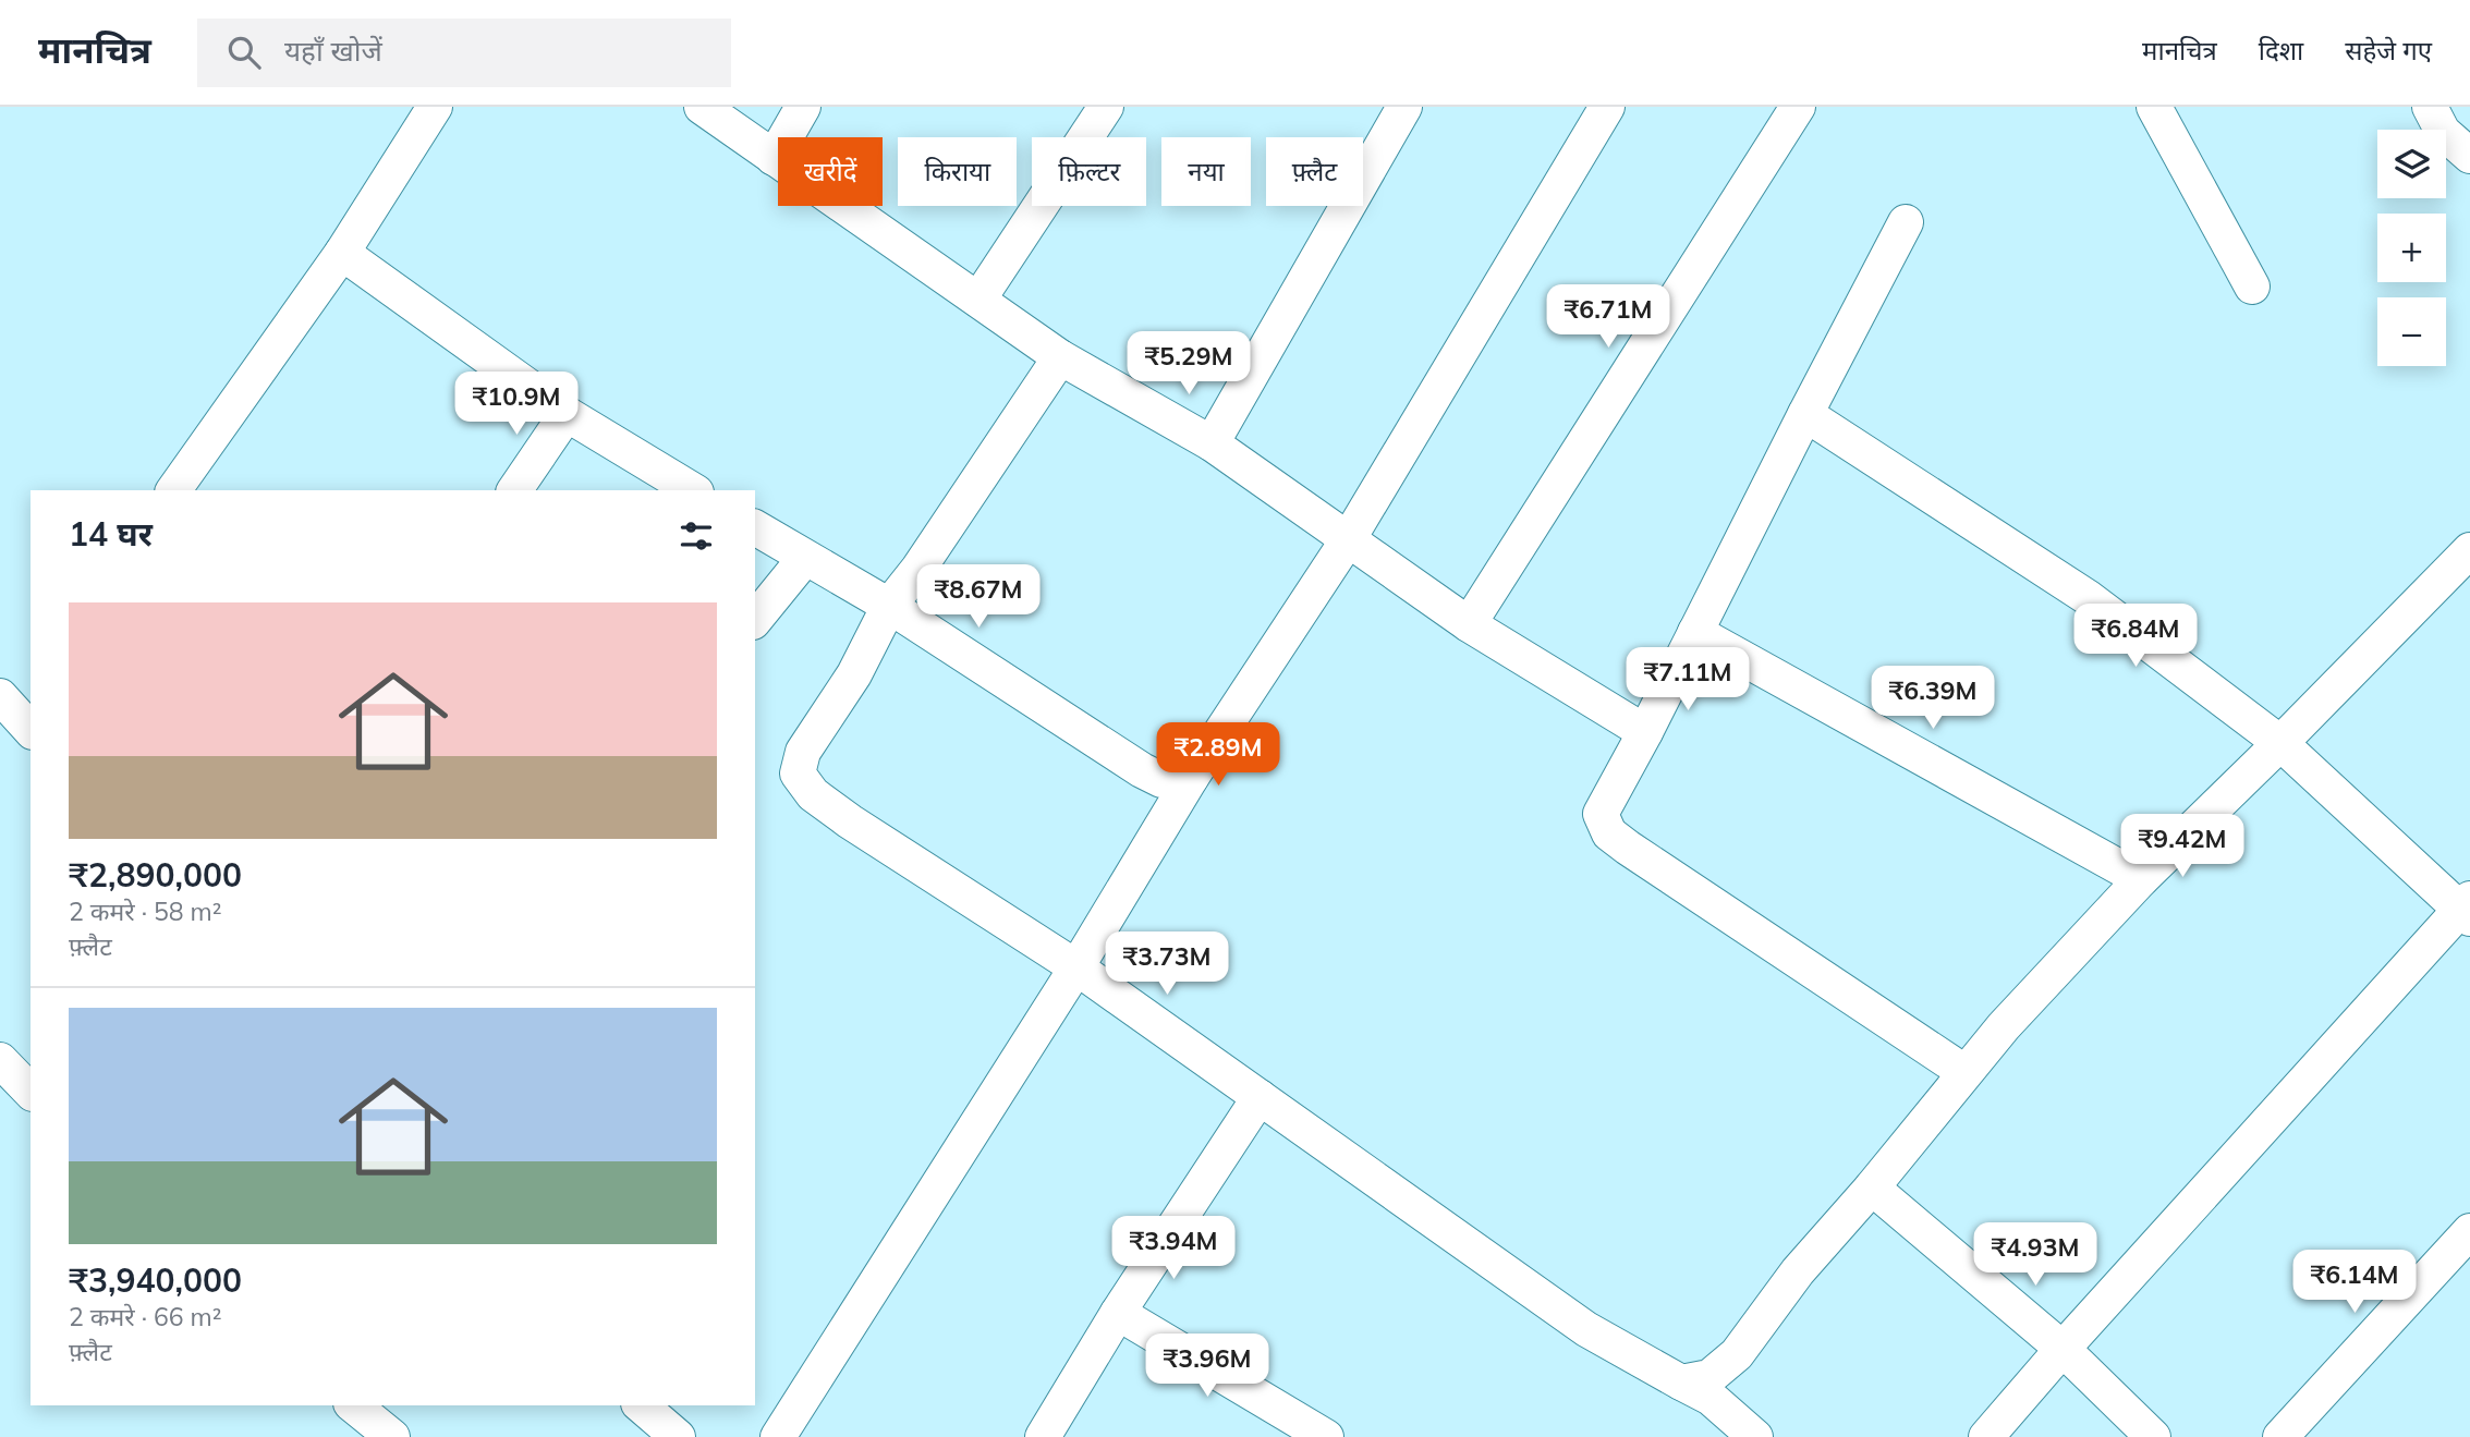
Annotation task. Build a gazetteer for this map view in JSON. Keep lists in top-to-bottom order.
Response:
{
  "page": {
    "header": "मानचित्र",
    "search": "यहाँ खोजें",
    "nav": ["मानचित्र", "दिशा", "सहेजे गए"],
    "map_buttons": ["+", "−"],
    "chip": [
      "खरीदें",
      "किराया",
      "फ़िल्टर",
      "नया",
      "फ़्लैट"
    ],
    "price": [
      "₹6.71M",
      "₹5.29M",
      "₹10.9M",
      "₹8.67M",
      "₹6.84M",
      "₹7.11M",
      "₹6.39M",
      "₹2.89M",
      "₹9.42M",
      "₹3.73M",
      "₹3.94M",
      "₹4.93M",
      "₹6.14M",
      "₹3.96M"
    ],
    "heading": "14 घर",
    "list": [
      {
        "name": "₹2,890,000",
        "note": "2 कमरे · 58 m² · फ़्लैट"
      },
      {
        "name": "₹3,940,000",
        "note": "2 कमरे · 66 m² · फ़्लैट"
      }
    ]
  }
}
